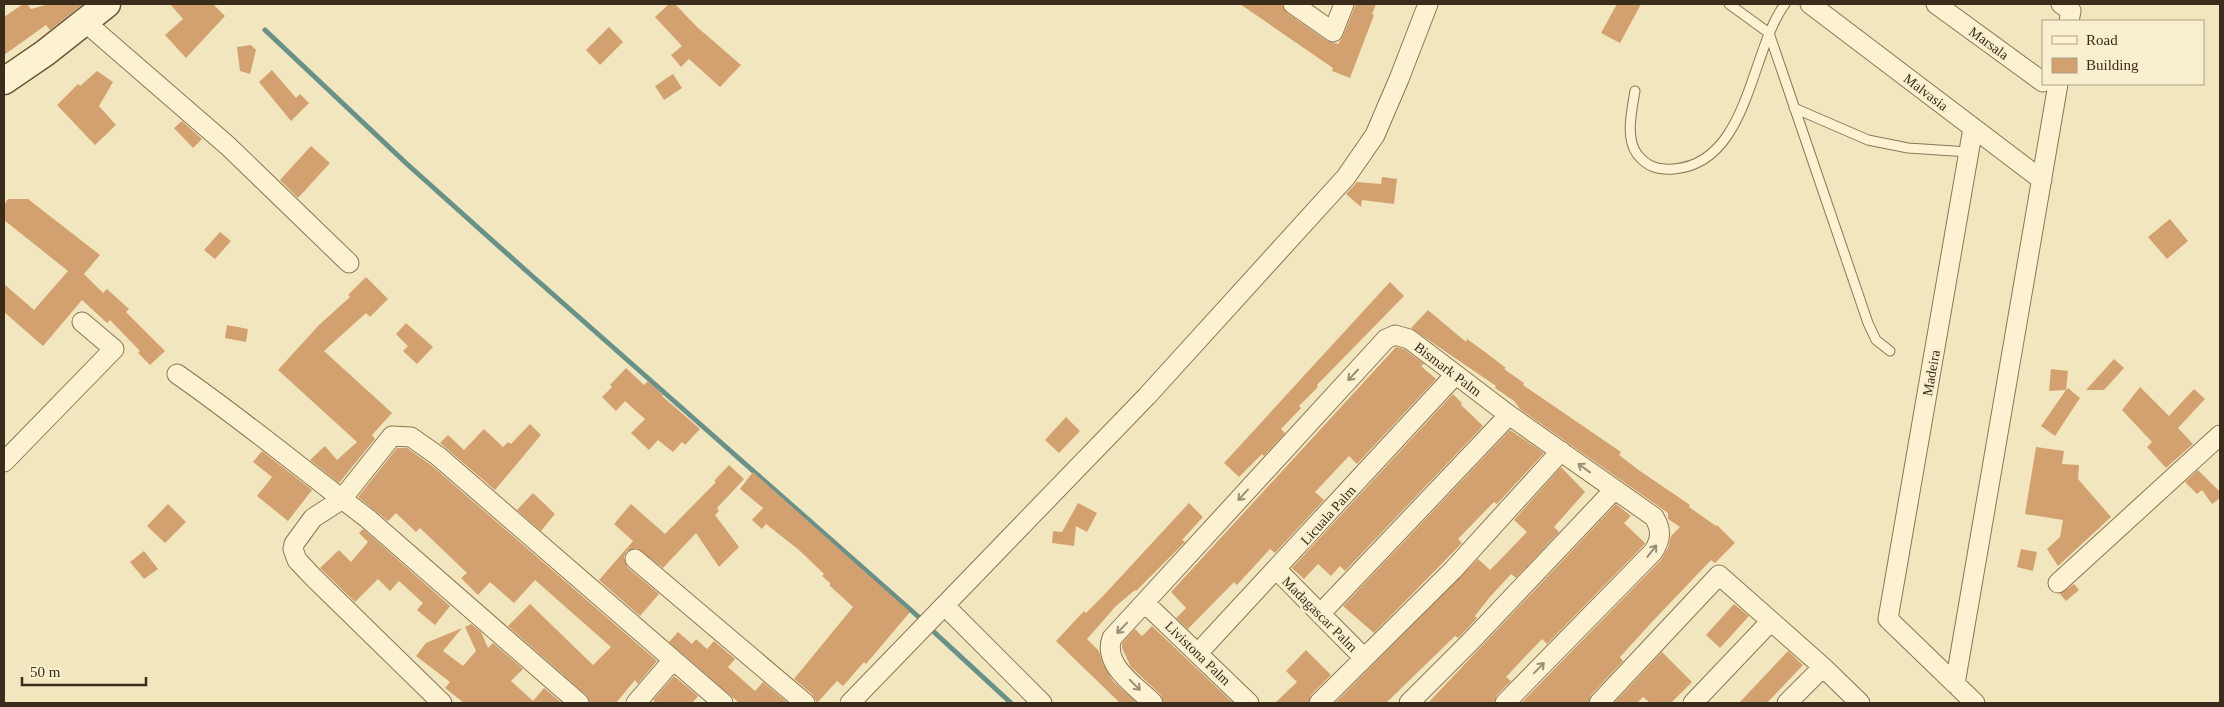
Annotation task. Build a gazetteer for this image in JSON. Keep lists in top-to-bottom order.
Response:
{
  "streets": {
    "street": [
      "Marsala",
      "Malvasia",
      "Bismark Palm",
      "Madeira",
      "Licuala Palm",
      "Madagascar Palm",
      "Livistona Palm"
    ]
  },
  "crossings": [
    ["Malvasia", "Madeira"],
    ["Bismark Palm", "Licuala Palm"],
    ["Bismark Palm", "Livistona Palm"],
    ["Licuala Palm", "Madagascar Palm"],
    ["Licuala Palm", "Livistona Palm"]
  ],
  "legend": ["Road", "Building"],
  "scale_bar": "50 m"
}
